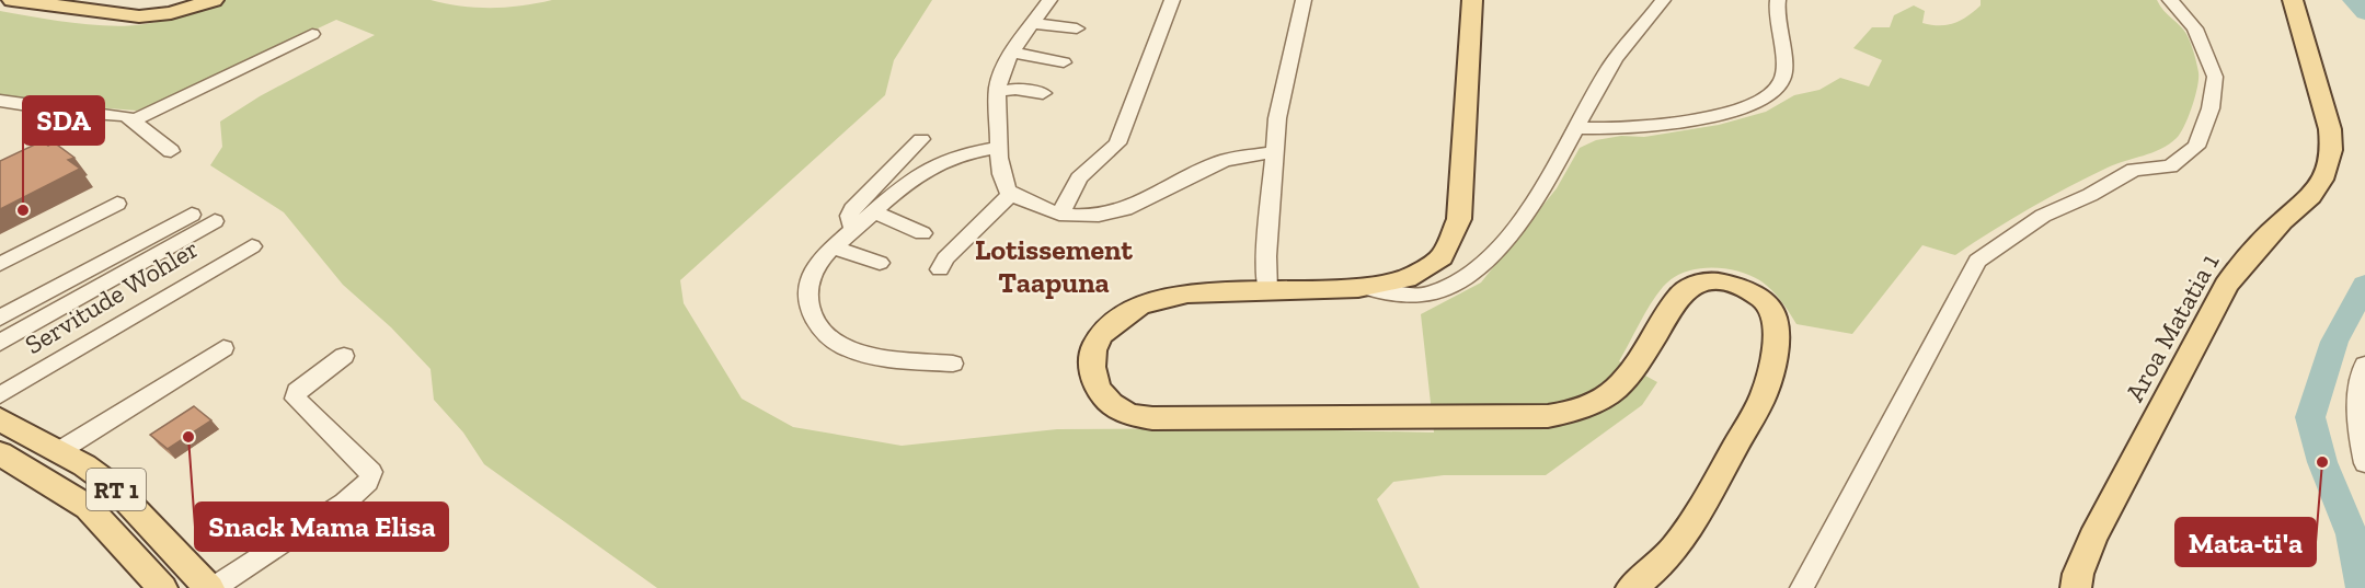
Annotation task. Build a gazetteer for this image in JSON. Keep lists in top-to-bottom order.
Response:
{
  "streets": {
    "main road": ["Aroa Matatia 1", "RT 1"],
    "street": ["Servitude Wohler"]
  },
  "districts": ["Lotissement Taapuna"],
  "places": ["SDA", "Snack Mama Elisa", "Mata-ti'a"]
}
